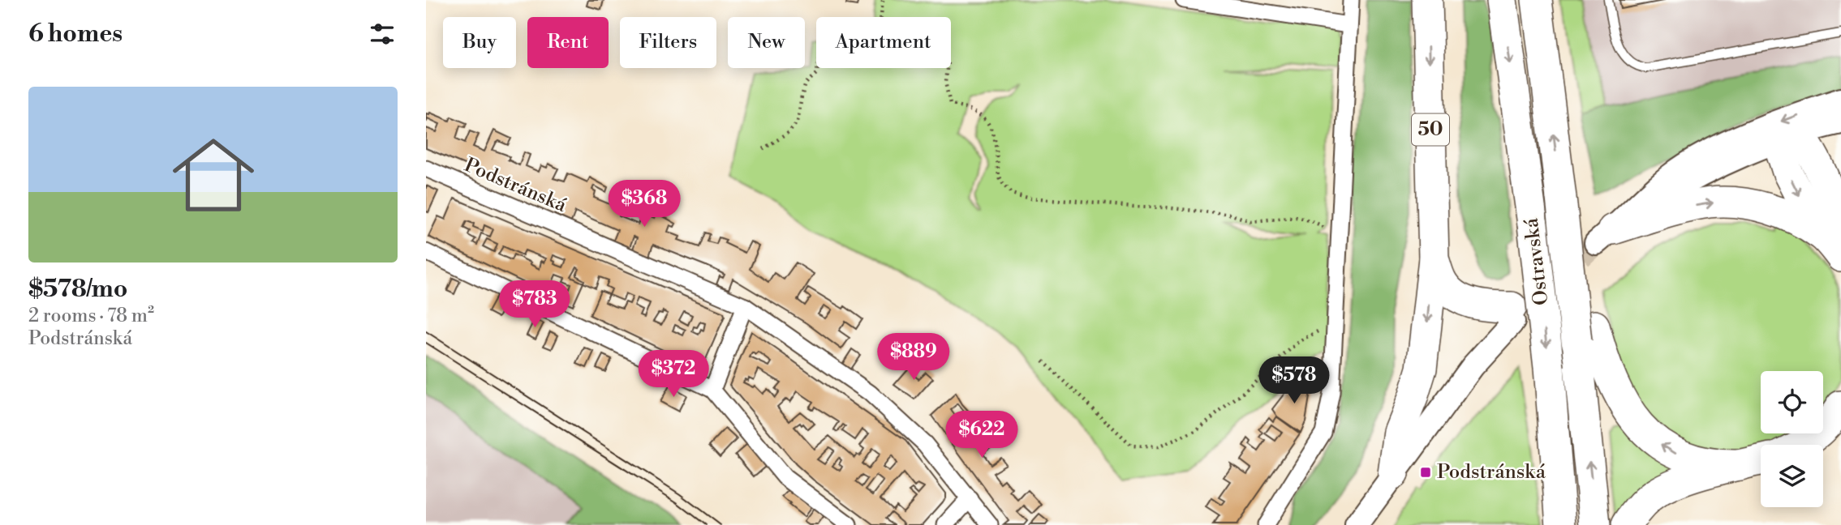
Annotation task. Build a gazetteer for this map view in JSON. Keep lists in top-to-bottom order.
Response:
{
  "streets": {
    "highway": ["50", "Ostravská"],
    "street": ["Podstránská"]
  },
  "places": {
    "transit": ["Podstránská"]
  },
  "page": {
    "heading": "6 homes",
    "chip": [
      "Buy",
      "Rent",
      "Filters",
      "New",
      "Apartment"
    ],
    "list": [
      {
        "name": "$578/mo",
        "note": "2 rooms · 78 m² · Podstránská"
      }
    ],
    "price": [
      "$368",
      "$783",
      "$889",
      "$372",
      "$578",
      "$622"
    ]
  }
}
